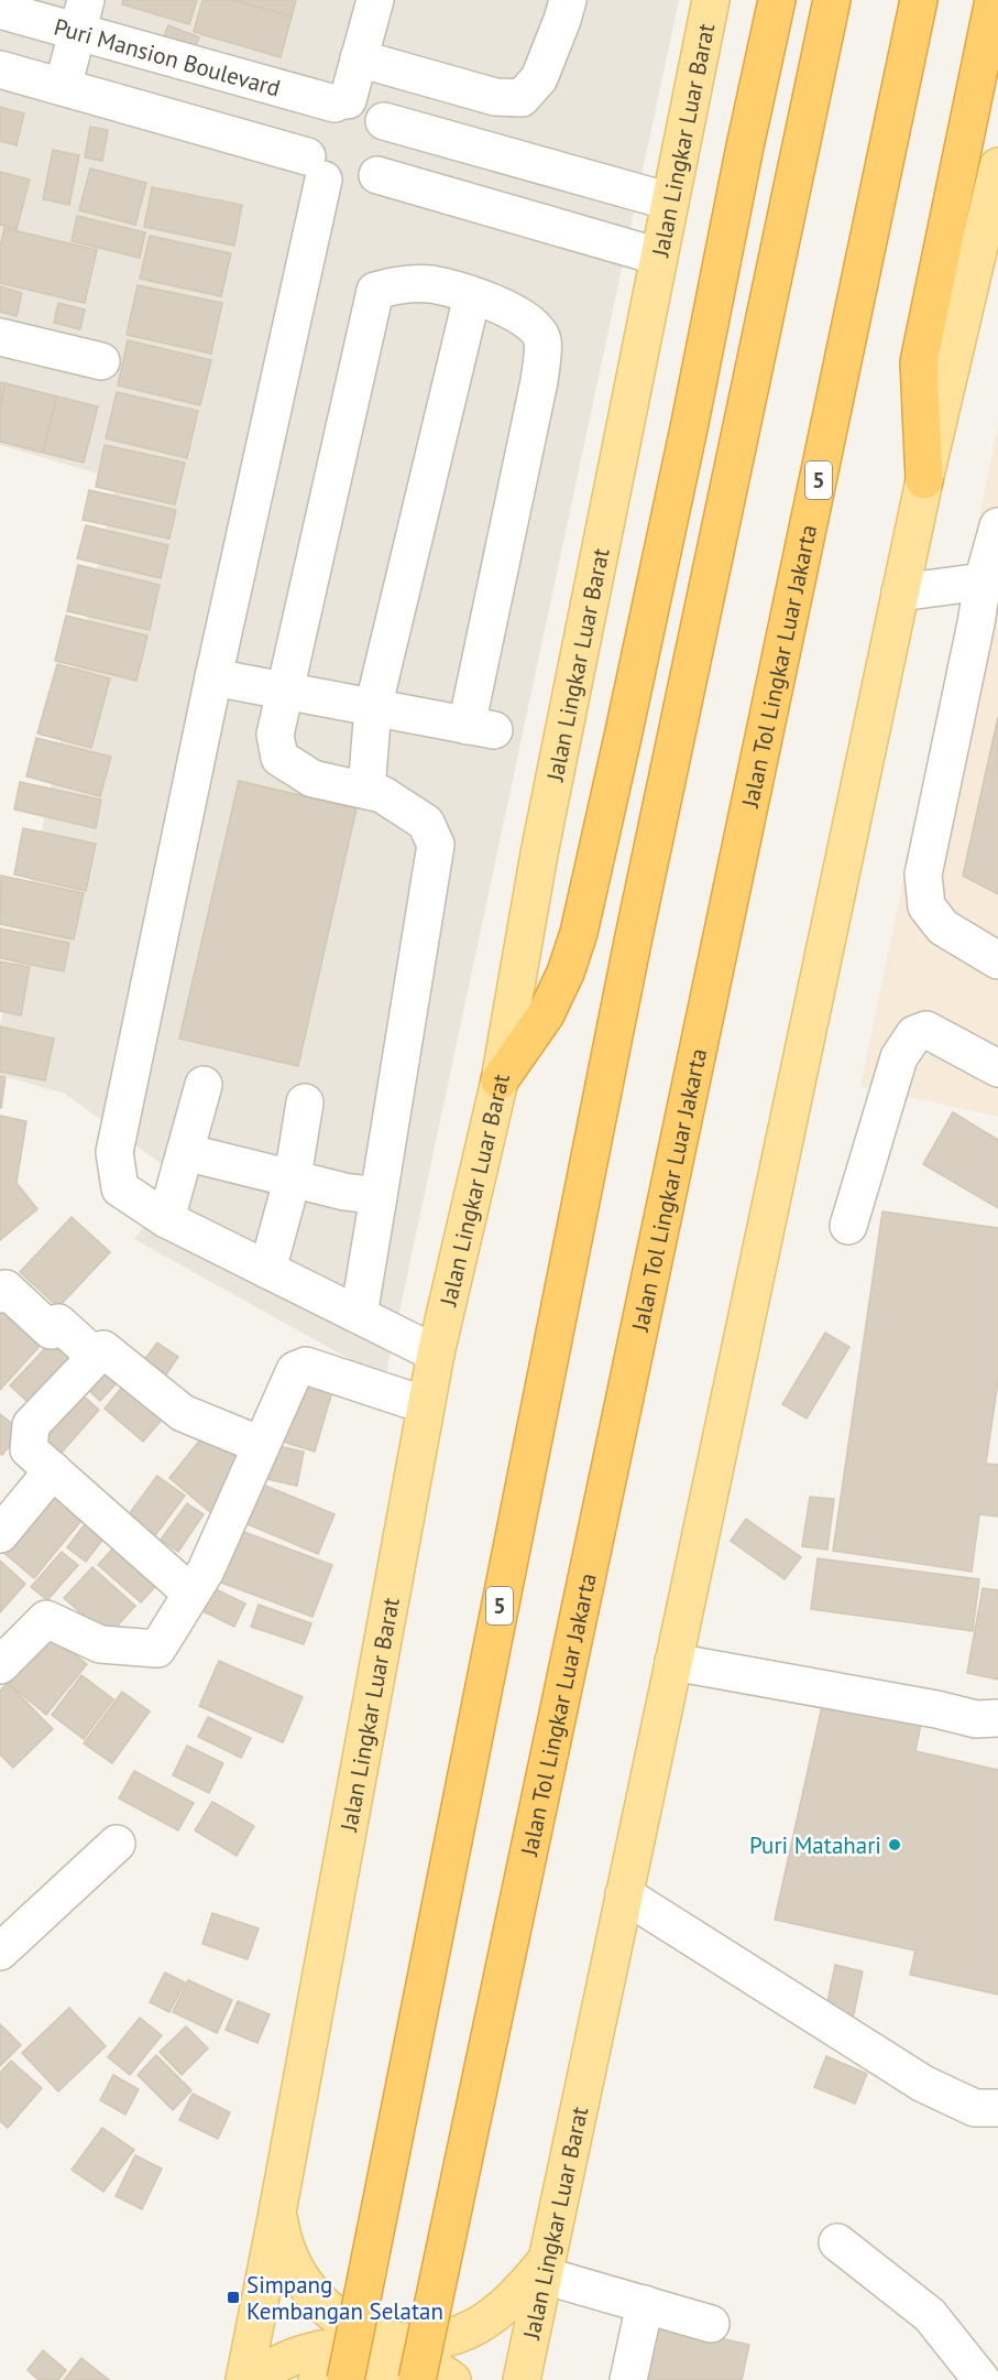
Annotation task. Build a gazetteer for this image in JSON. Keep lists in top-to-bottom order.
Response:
{
  "streets": {
    "highway": ["5", "Jalan Tol Lingkar Luar Jakarta"],
    "main road": ["Jalan Lingkar Luar Barat"],
    "street": ["Puri Mansion Boulevard"]
  },
  "places": {
    "other": ["Puri Matahari"],
    "transit": ["Simpang Kembangan Selatan"]
  }
}
